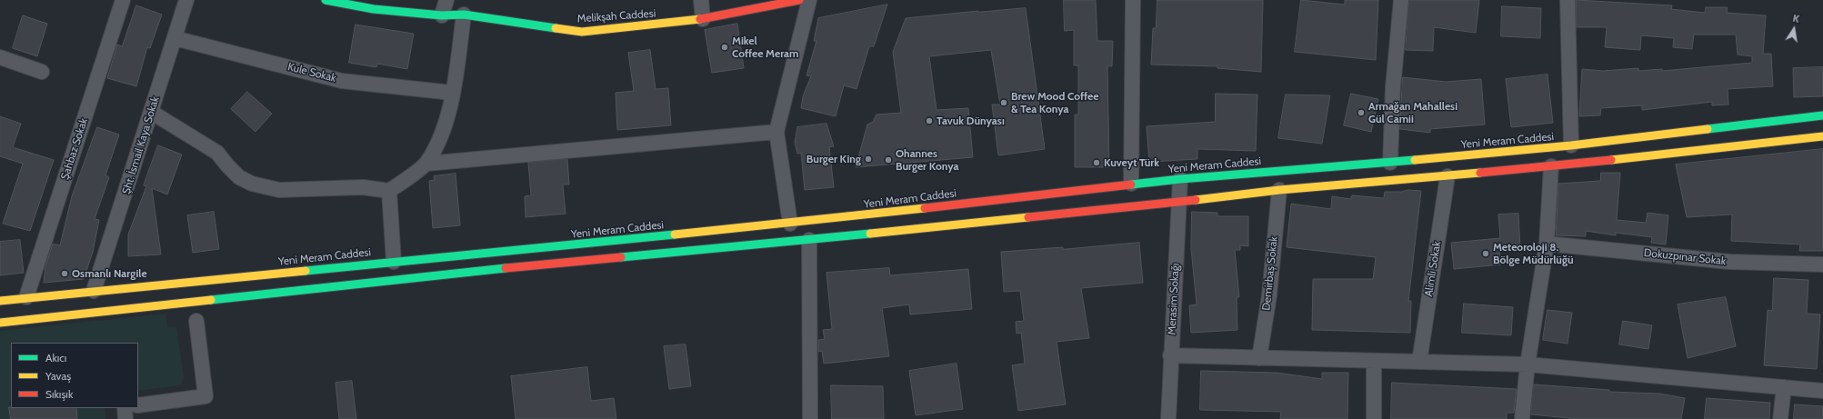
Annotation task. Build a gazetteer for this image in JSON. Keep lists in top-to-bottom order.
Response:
{
  "streets": {
    "main road": ["Melikşah Caddesi", "Yeni Meram Caddesi"],
    "street": [
      "Kule Sokak",
      "Şht. İsmail Kaya Sokak",
      "Şahbaz Sokak",
      "Dokuzpınar Sokak",
      "Alimli Sokak",
      "Demirbaş Sokak",
      "Merasim Sokağı"
    ]
  },
  "crossings": [
    ["Kule Sokak", "Şht. İsmail Kaya Sokak"],
    ["Yeni Meram Caddesi", "Şht. İsmail Kaya Sokak"],
    ["Yeni Meram Caddesi", "Şahbaz Sokak"],
    ["Yeni Meram Caddesi", "Merasim Sokağı"]
  ],
  "places": [
    "Mikel Coffee Meram",
    "Brew Mood Coffee & Tea Konya",
    "Armağan Mahallesi Gül Camii",
    "Tavuk Dünyası",
    "Burger King",
    "Ohannes Burger Konya",
    "Kuveyt Türk",
    "Meteoroloji 8. Bölge Müdürlüğü",
    "Osmanlı Nargile"
  ],
  "legend": ["Akıcı", "Yavaş", "Sıkışık"],
  "north": "top"
}
